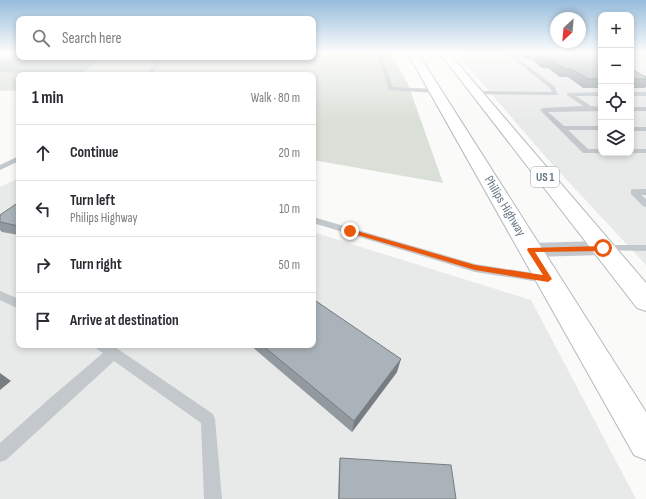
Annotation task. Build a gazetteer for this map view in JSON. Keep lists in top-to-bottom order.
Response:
{
  "streets": {
    "main road": ["US 1", "Philips Highway"]
  },
  "north": "bottom left",
  "page": {
    "map_buttons": ["+", "−"],
    "search": "Search here",
    "heading": ["1 min", "Walk · 80 m"],
    "list": [
      ["Continue", "20 m"],
      ["Turn left", "Philips Highway", "10 m"],
      ["Turn right", "50 m"],
      "Arrive at destination"
    ]
  }
}
